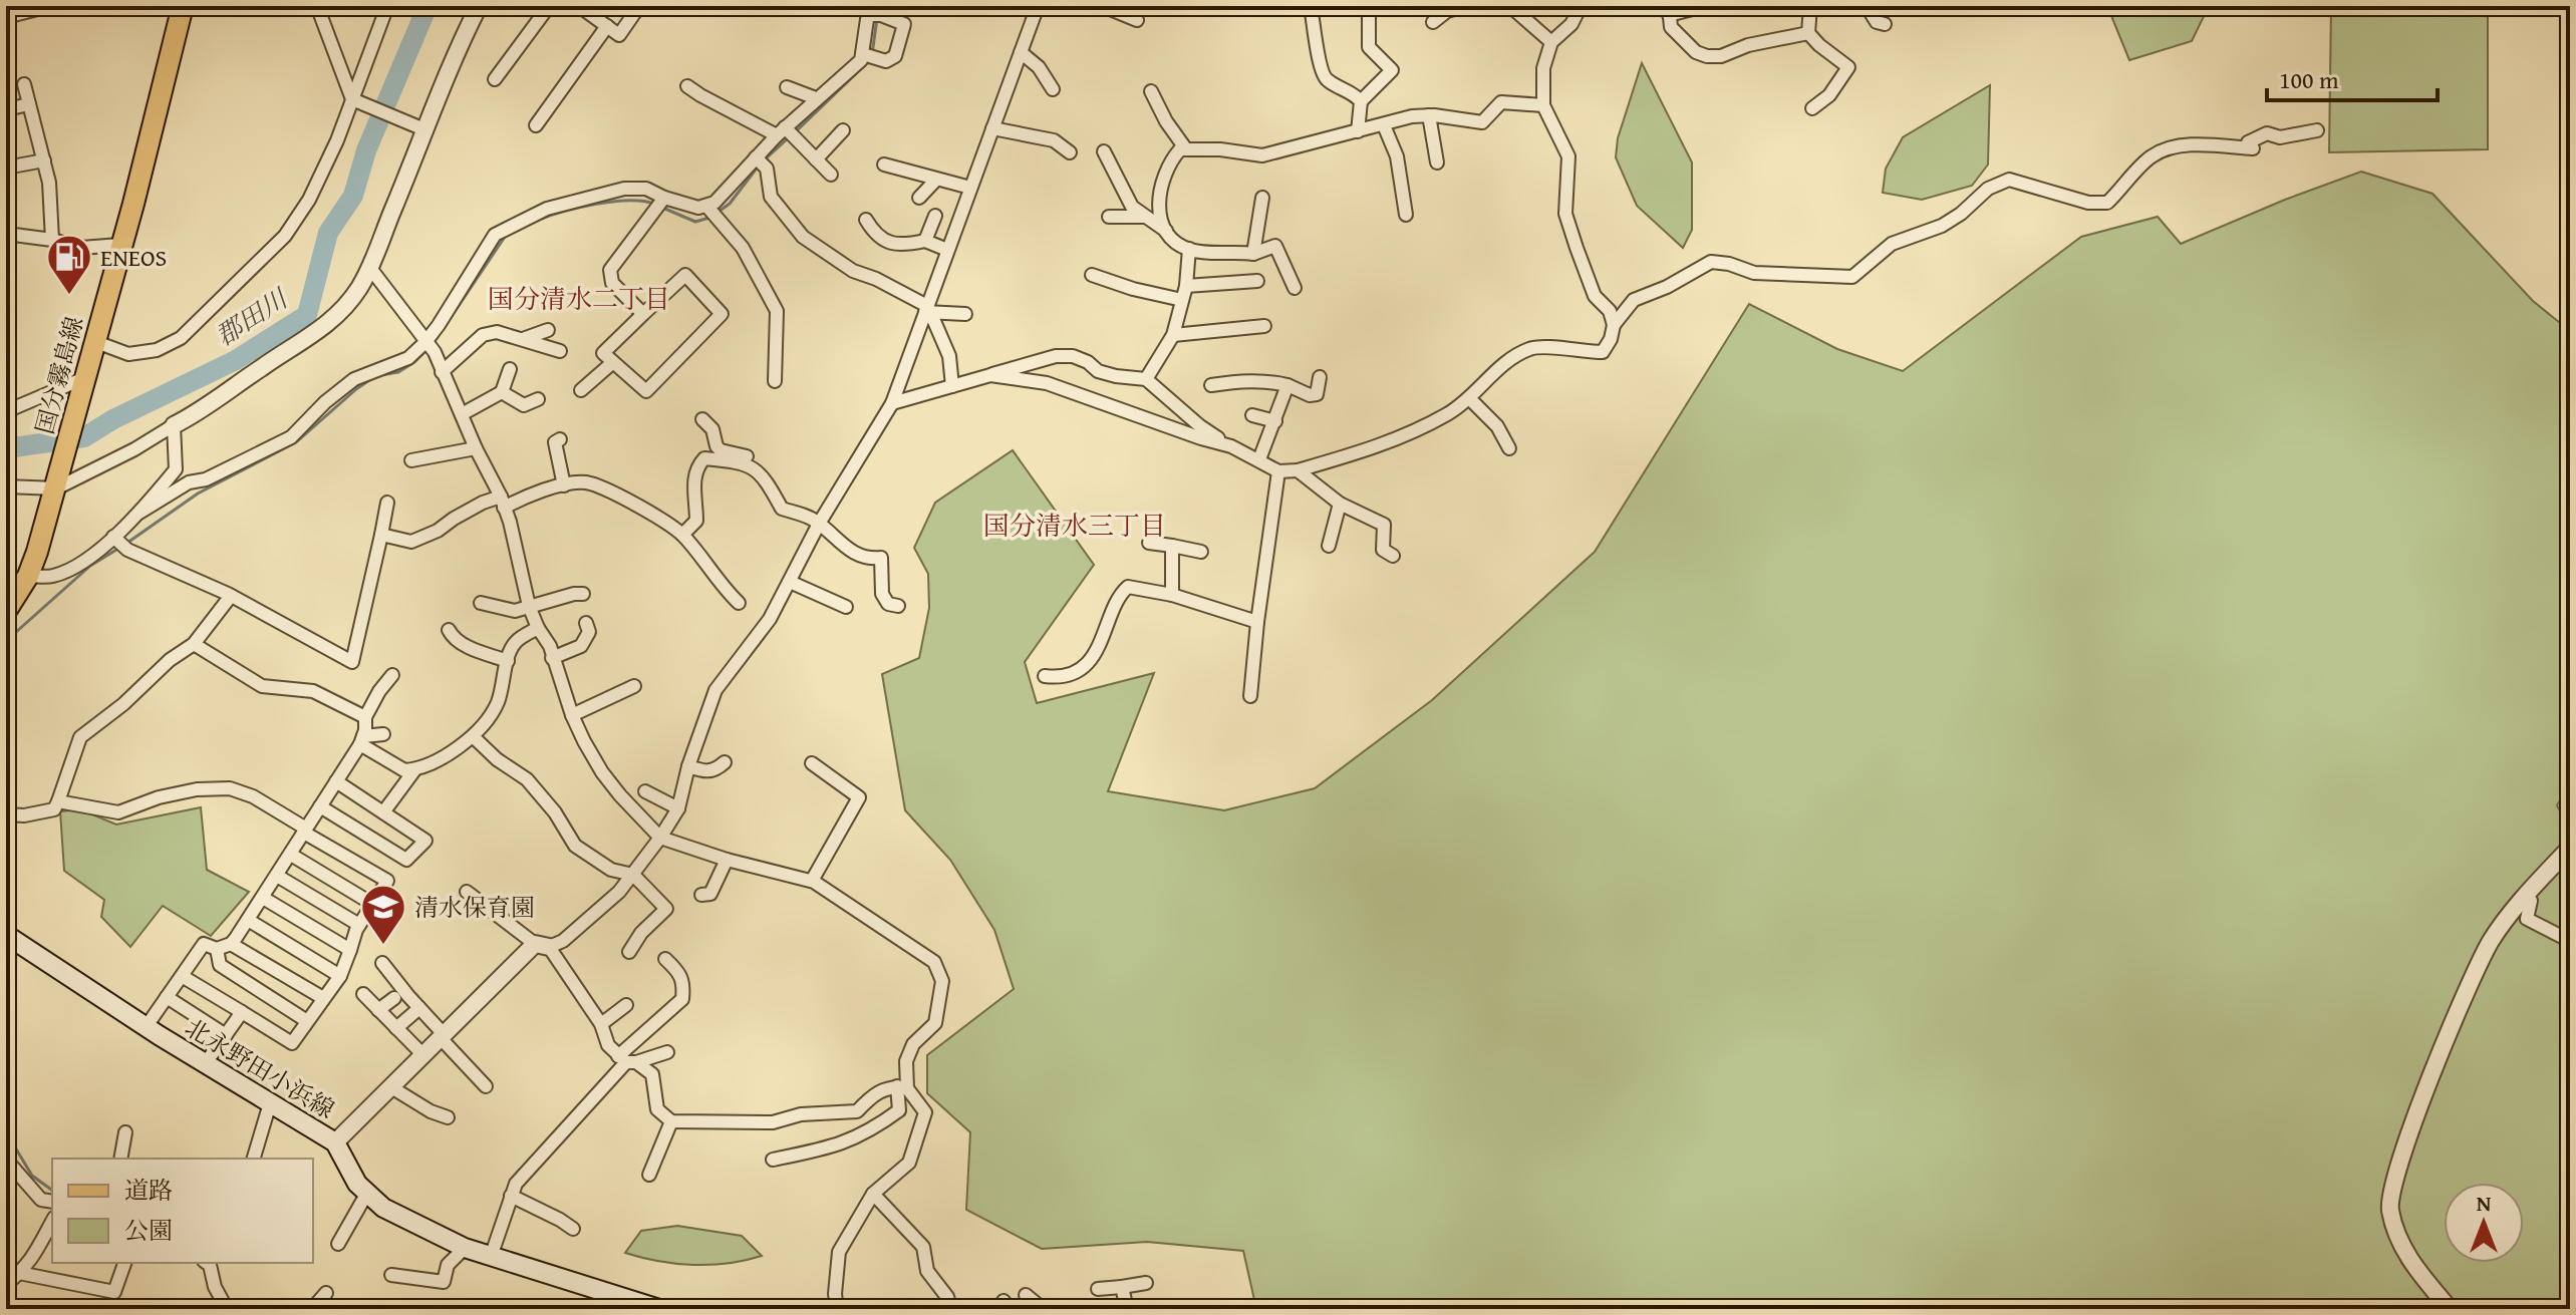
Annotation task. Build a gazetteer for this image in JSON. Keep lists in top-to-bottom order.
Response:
{
  "streets": {
    "main road": ["国分霧島線", "北永野田小浜線"]
  },
  "districts": ["国分清水二丁目", "国分清水三丁目"],
  "water": ["郡田川"],
  "places": {
    "fuel station": ["ENEOS"],
    "school or university": ["清水保育園"]
  },
  "legend": ["道路", "公園"],
  "scale_bar": "100 m",
  "north": "top"
}
